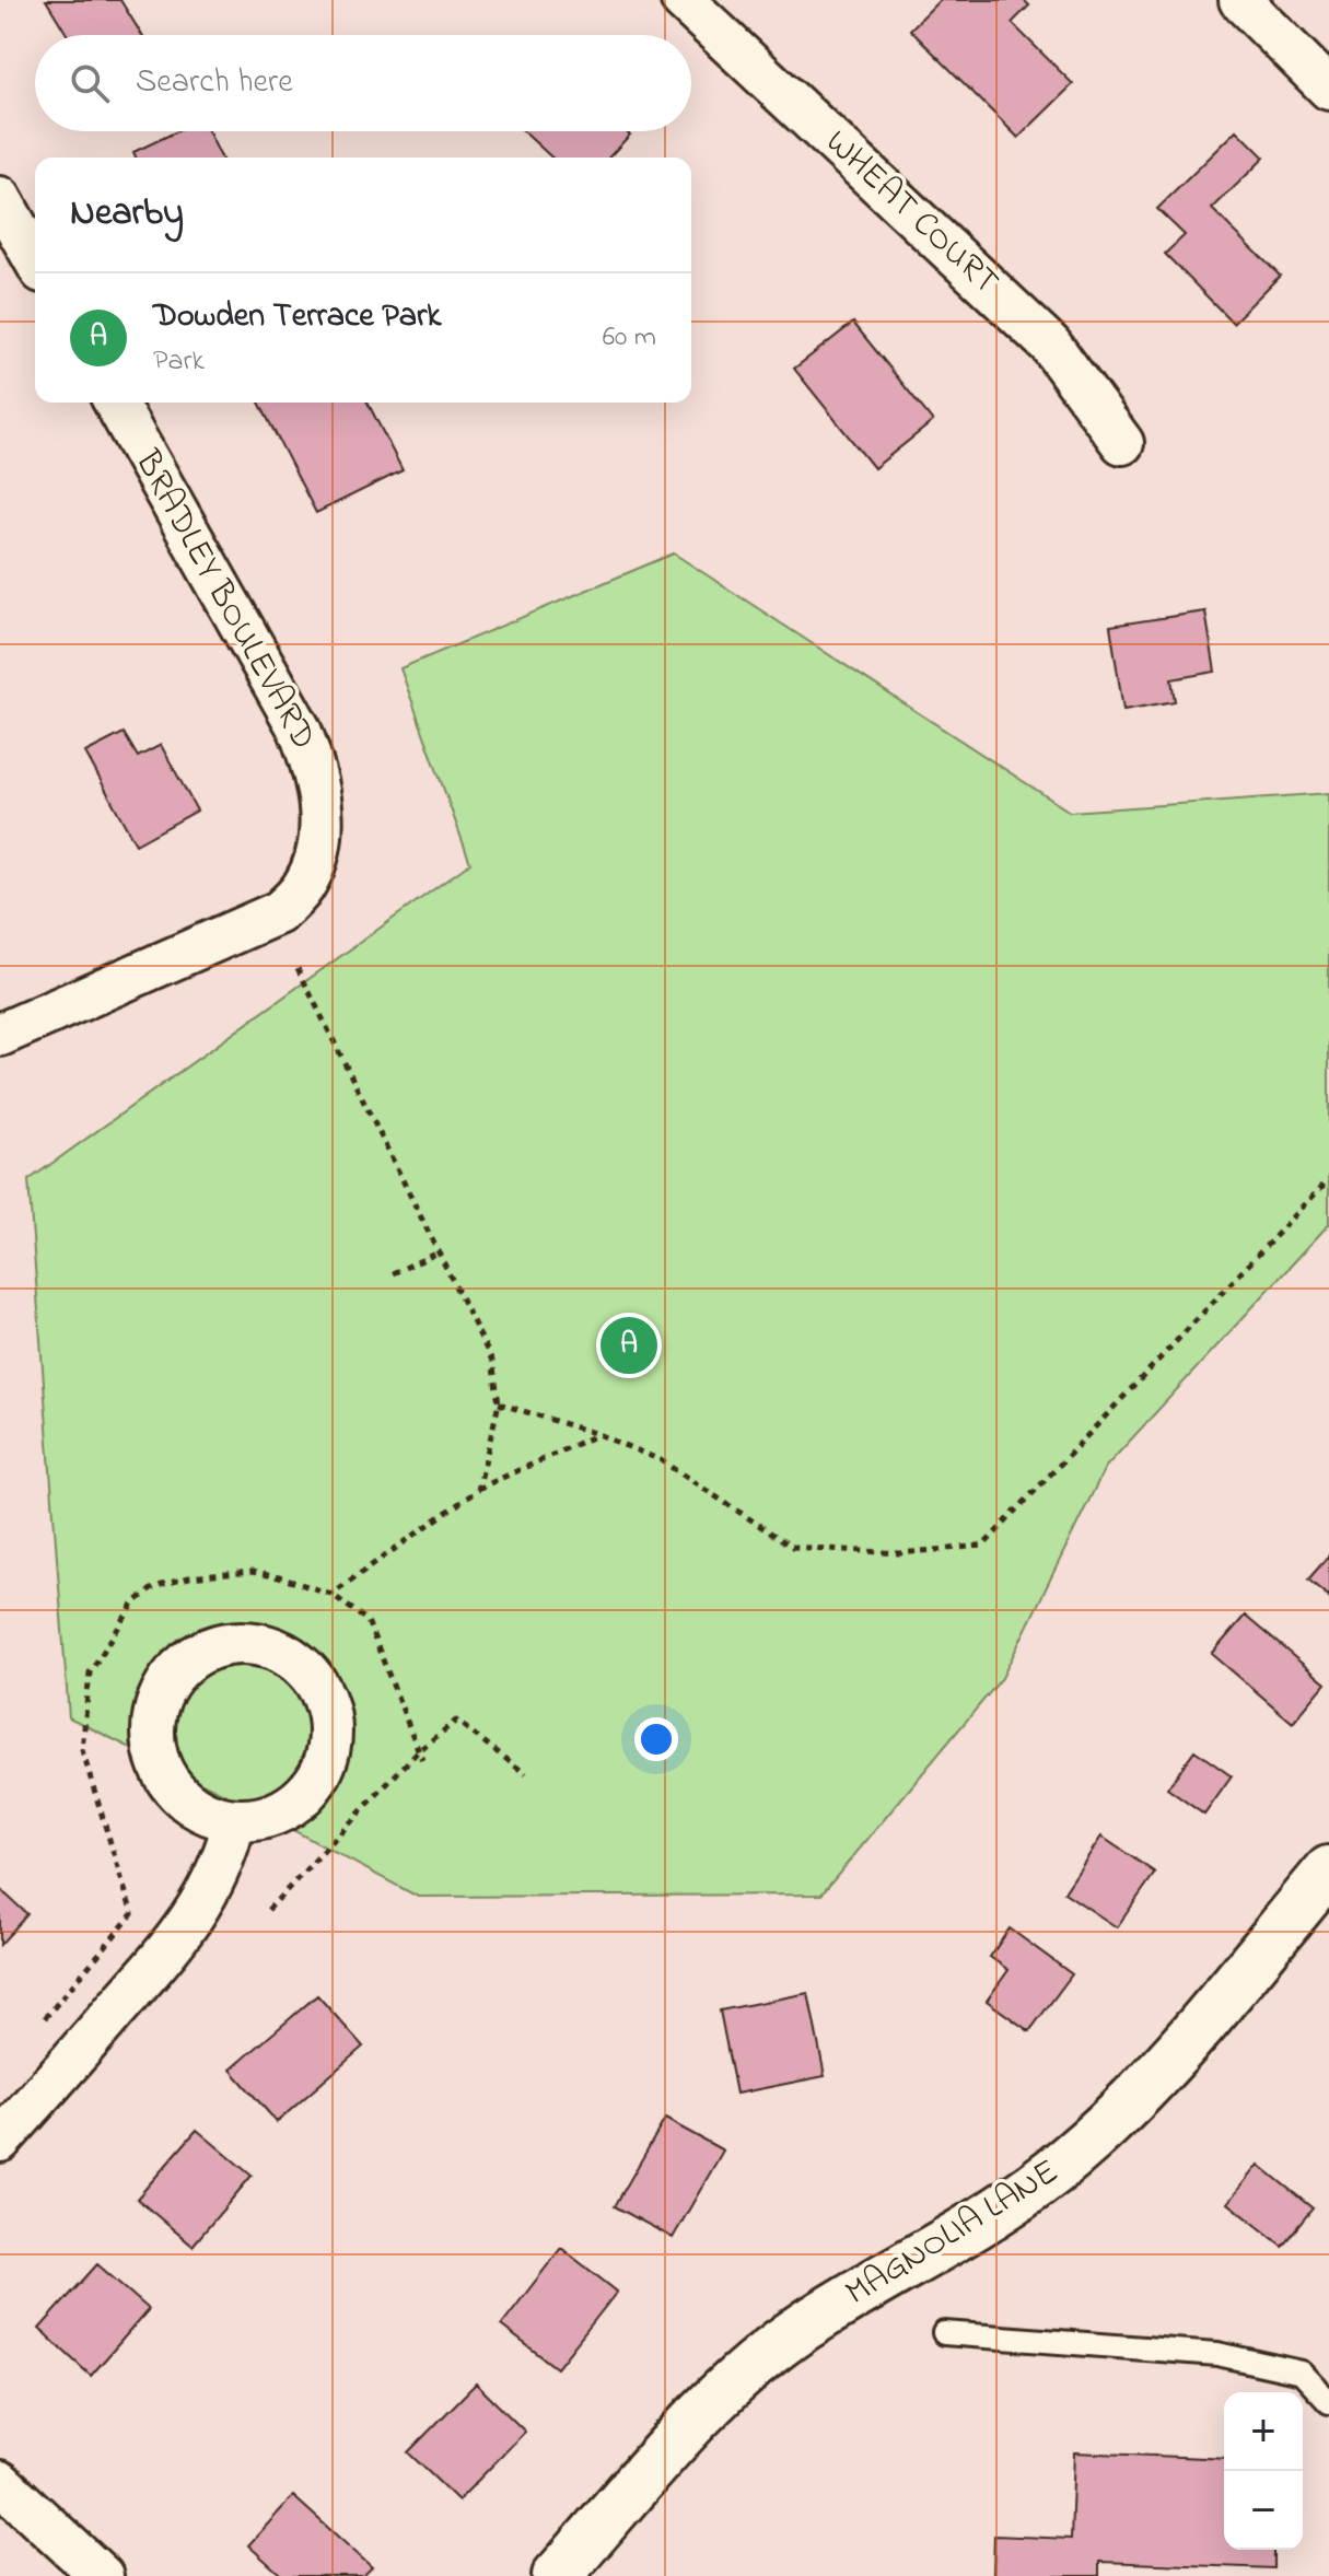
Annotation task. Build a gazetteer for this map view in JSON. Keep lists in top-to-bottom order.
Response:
{
  "streets": {
    "street": ["WHEAT COURT", "BRADLEY BOULEVARD", "MAGNOLIA LANE"]
  },
  "page": {
    "search": "Search here",
    "heading": "Nearby",
    "list": [
      {
        "mark": "A",
        "name": "Dowden Terrace Park",
        "note": "Park",
        "value": "60 m"
      }
    ],
    "pins": "A",
    "map_buttons": ["+", "−"]
  }
}
